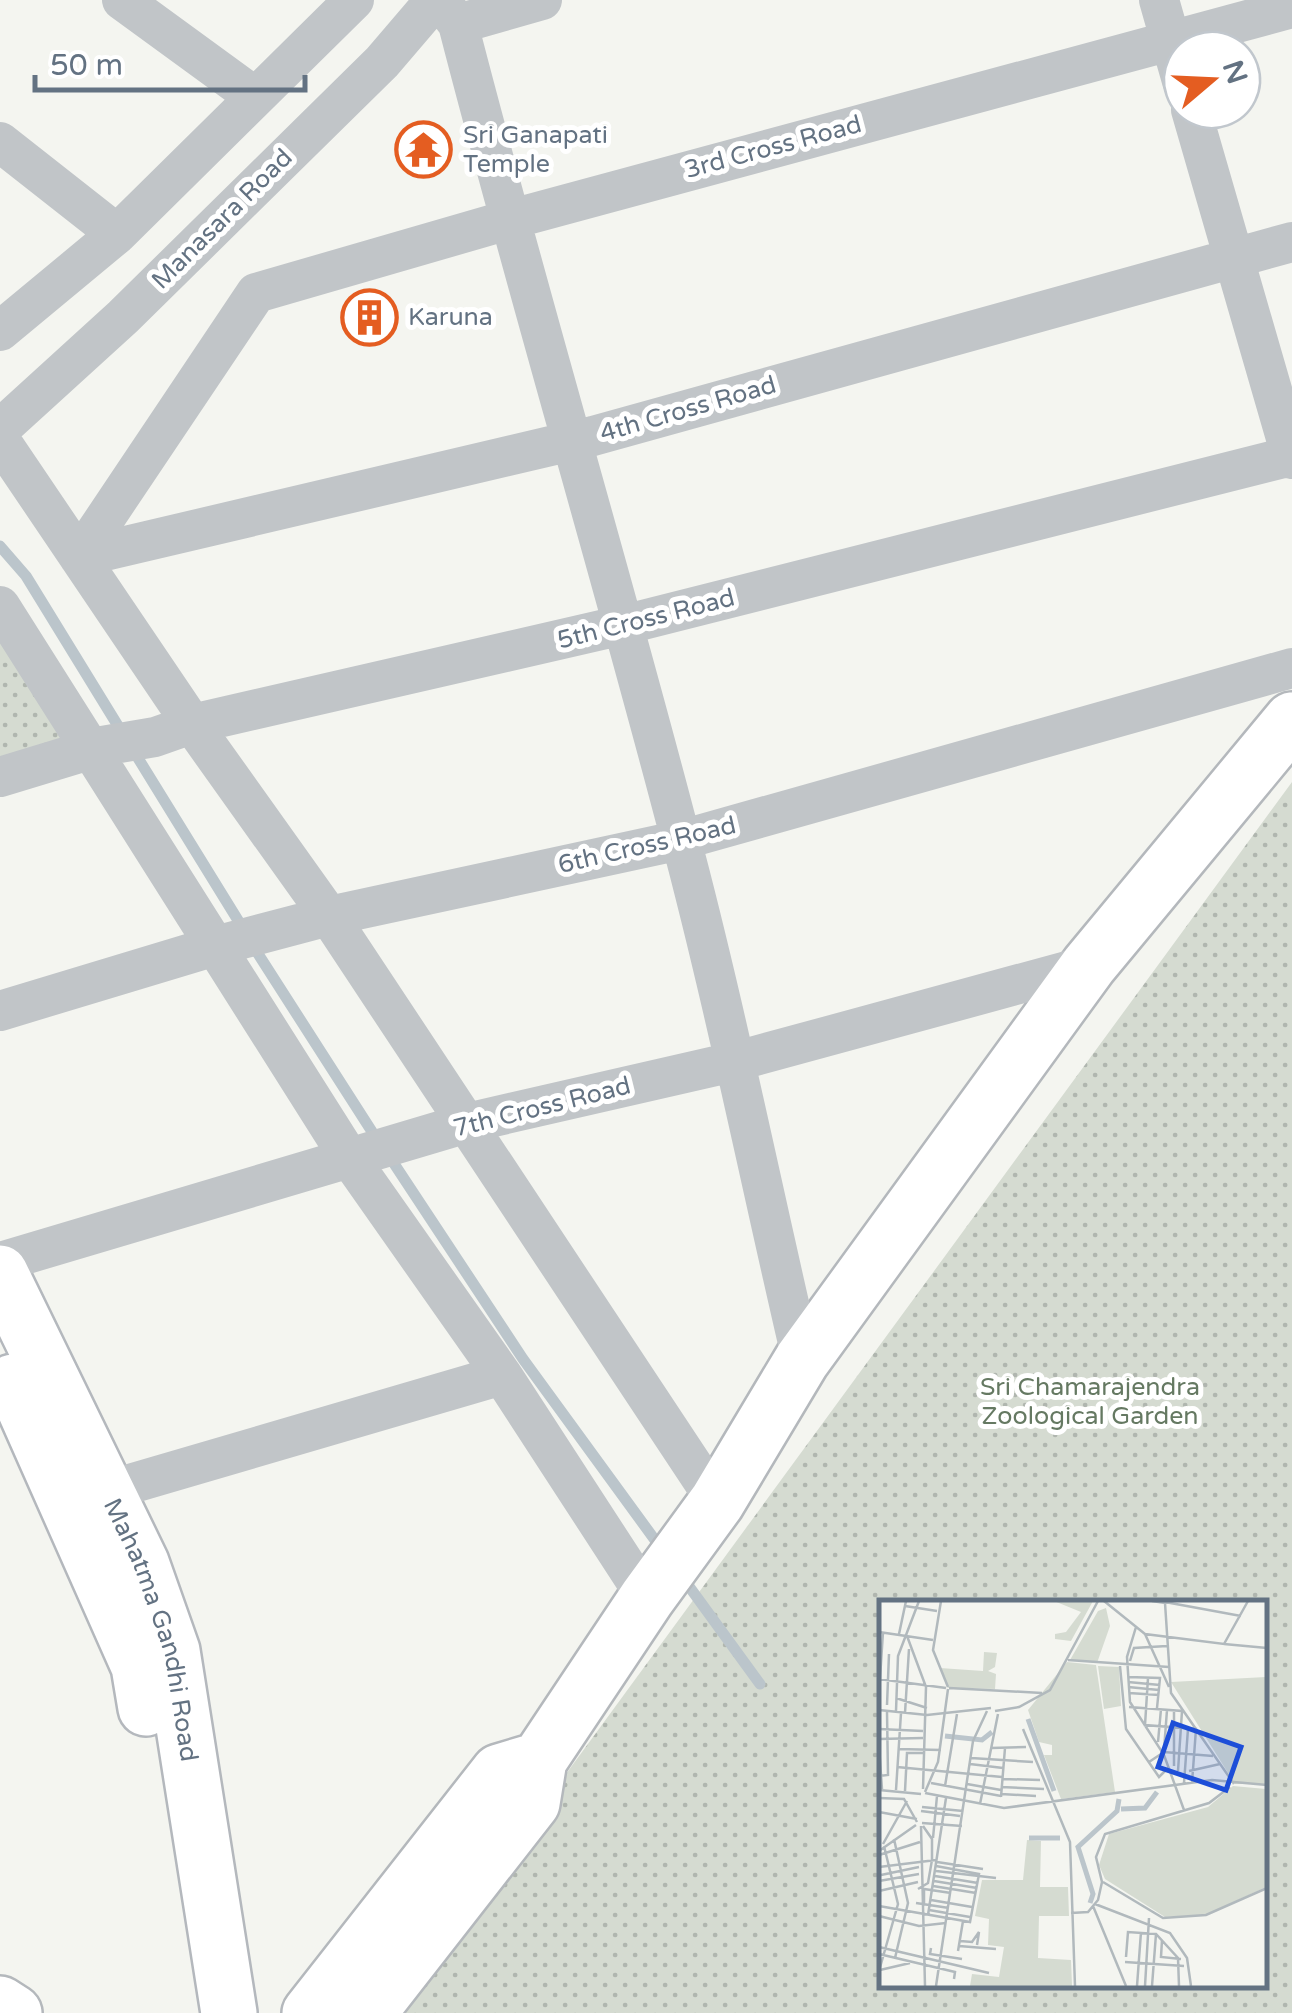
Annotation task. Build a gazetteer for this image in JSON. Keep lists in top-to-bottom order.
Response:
{
  "streets": {
    "main road": ["Mahatma Gandhi Road"],
    "street": [
      "3rd Cross Road",
      "Manasara Road",
      "4th Cross Road",
      "5th Cross Road",
      "6th Cross Road",
      "7th Cross Road"
    ]
  },
  "crossings": [
    ["3rd Cross Road", "4th Cross Road"]
  ],
  "parks": ["Sri Chamarajendra Zoological Garden"],
  "places": {
    "temple": ["Sri Ganapati Temple"],
    "building": ["Karuna"]
  },
  "scale_bar": "50 m",
  "north": "right"
}
